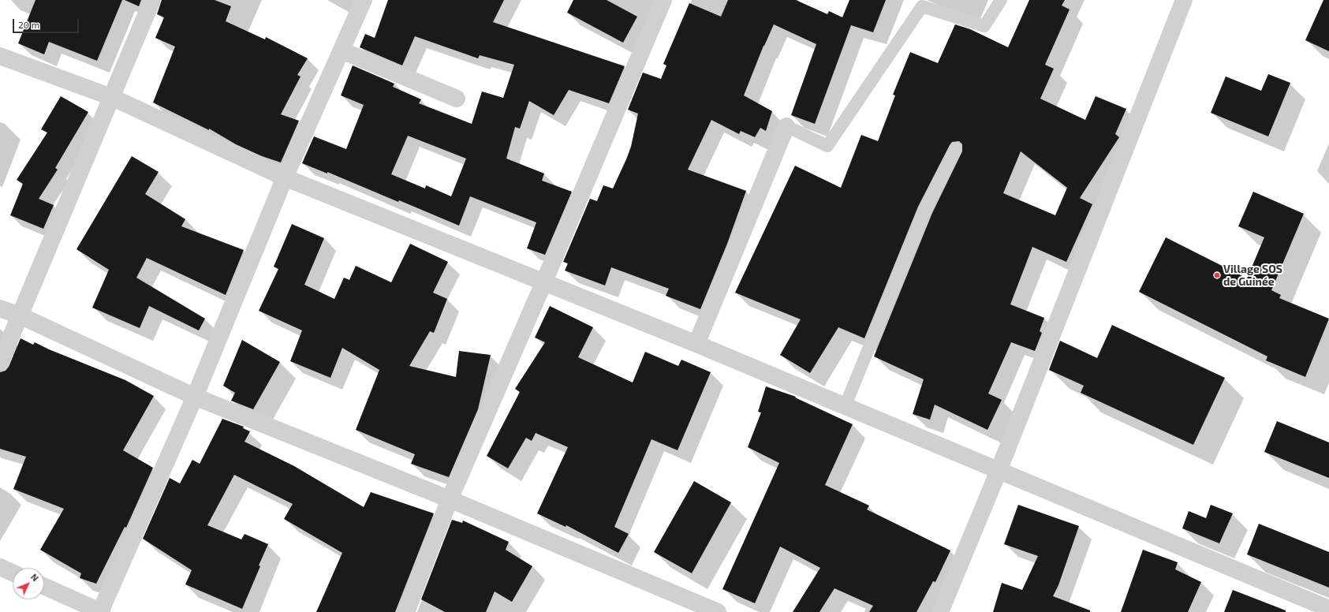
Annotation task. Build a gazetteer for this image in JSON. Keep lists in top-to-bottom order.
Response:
{
  "places": ["Village SOS de Guinée"],
  "scale_bar": "20 m",
  "north": "top right"
}
